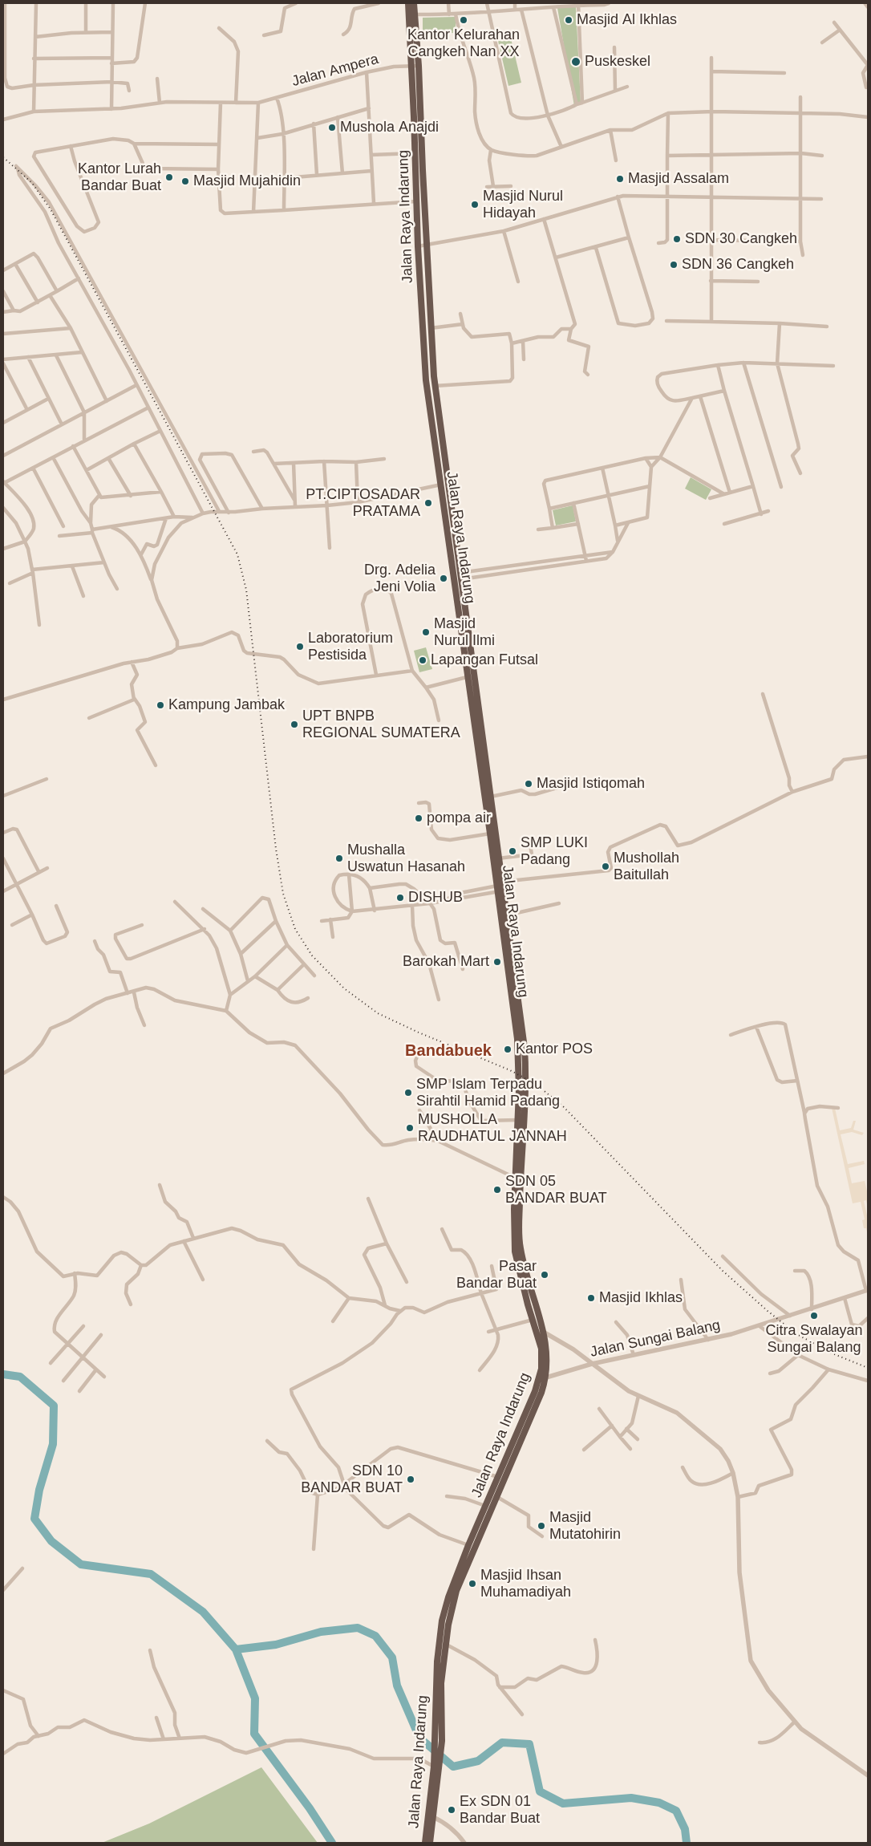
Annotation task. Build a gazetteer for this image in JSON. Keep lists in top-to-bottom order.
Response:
{
  "streets": {
    "highway": ["Jalan Raya Indarung"],
    "street": ["Jalan Ampera", "Jalan Sungai Balang"]
  },
  "crossings": [
    ["Jalan Ampera", "Jalan Raya Indarung"],
    ["Jalan Raya Indarung", "Jalan Sungai Balang"]
  ],
  "districts": ["Bandabuek"],
  "places": [
    "Kantor Kelurahan Cangkeh Nan XX",
    "Masjid Al Ikhlas",
    "Puskeskel",
    "Mushola Anajdi",
    "Kantor Lurah Bandar Buat",
    "Masjid Assalam",
    "Masjid Mujahidin",
    "Masjid Nurul Hidayah",
    "SDN 30 Cangkeh",
    "SDN 36 Cangkeh",
    "PT.CIPTOSADAR PRATAMA",
    "Drg. Adelia Jeni Volia",
    "Masjid Nurul Ilmi",
    "Laboratorium Pestisida",
    "Lapangan Futsal",
    "Kampung Jambak",
    "UPT BNPB REGIONAL SUMATERA",
    "Masjid Istiqomah",
    "pompa air",
    "SMP LUKI Padang",
    "Mushalla Uswatun Hasanah",
    "Mushollah Baitullah",
    "DISHUB",
    "Barokah Mart",
    "Kantor POS",
    "SMP Islam Terpadu Sirahtil Hamid Padang",
    "MUSHOLLA RAUDHATUL JANNAH",
    "SDN 05 BANDAR BUAT",
    "Pasar Bandar Buat",
    "Masjid Ikhlas",
    "Citra Swalayan Sungai Balang",
    "SDN 10 BANDAR BUAT",
    "Masjid Mutatohirin",
    "Masjid Ihsan Muhamadiyah",
    "Ex SDN 01 Bandar Buat"
  ]
}
